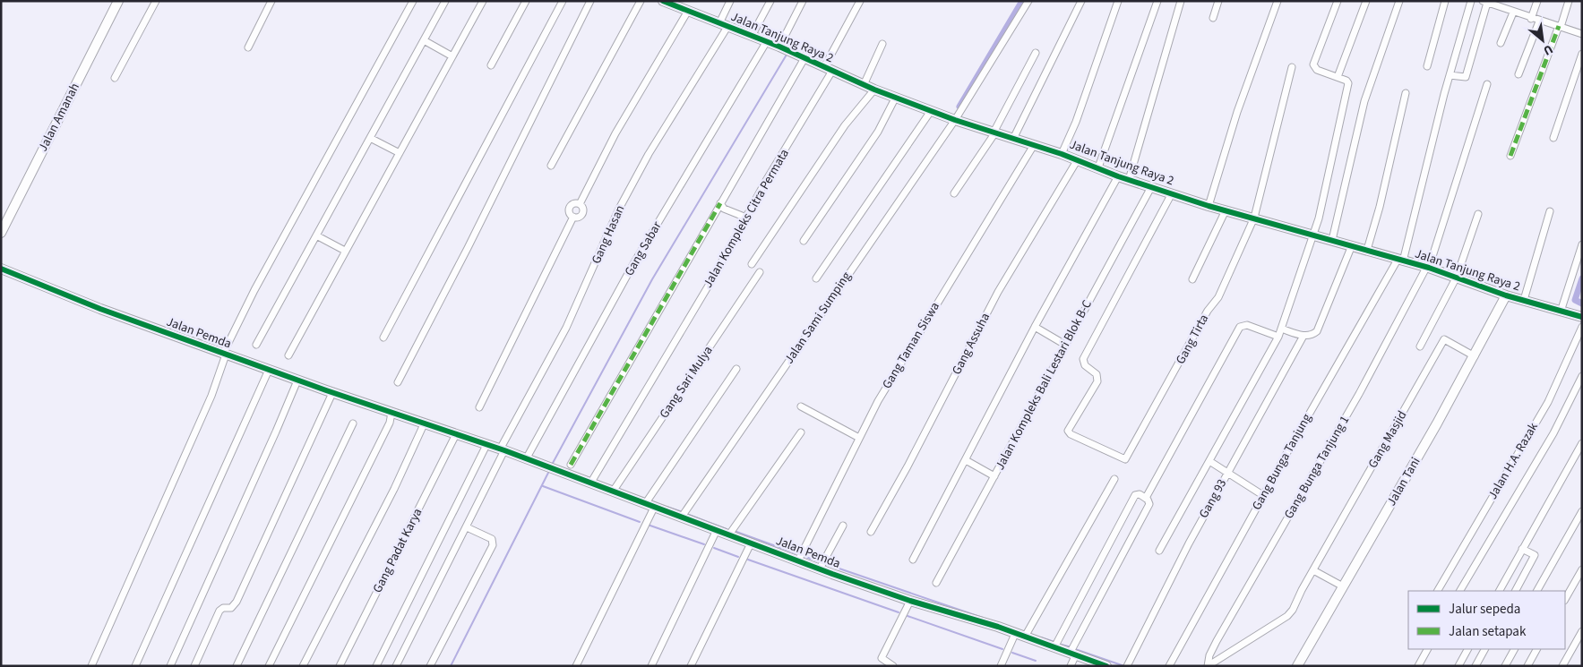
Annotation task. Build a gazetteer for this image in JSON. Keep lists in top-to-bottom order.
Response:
{
  "streets": {
    "street": [
      "Jalan Tanjung Raya 2",
      "Jalan Amanah",
      "Jalan Kompleks Citra Permata",
      "Gang Hasan",
      "Gang Sabar",
      "Jalan Sami Sumping",
      "Jalan Pemda",
      "Gang Tirta",
      "Gang Assuha",
      "Gang Taman Siswa",
      "Gang Sari Mulya",
      "Jalan Kompleks Bali Lestari Blok B-C",
      "Gang Masjid",
      "Jalan H.A. Razak",
      "Gang Bunga Tanjung",
      "Gang Bunga Tanjung 1",
      "Jalan Tani",
      "Gang 93",
      "Gang Padat Karya"
    ]
  },
  "crossings": [
    ["Jalan Tanjung Raya 2", "Jalan Kompleks Citra Permata"],
    ["Jalan Tanjung Raya 2", "Gang Hasan"],
    ["Jalan Tanjung Raya 2", "Gang Sabar"],
    ["Jalan Tanjung Raya 2", "Jalan Sami Sumping"],
    ["Jalan Tanjung Raya 2", "Gang Tirta"],
    ["Jalan Tanjung Raya 2", "Gang Assuha"],
    ["Jalan Tanjung Raya 2", "Gang Taman Siswa"],
    ["Jalan Tanjung Raya 2", "Jalan Kompleks Bali Lestari Blok B-C"],
    ["Jalan Tanjung Raya 2", "Gang Bunga Tanjung"],
    ["Jalan Tanjung Raya 2", "Gang Bunga Tanjung 1"],
    ["Jalan Tanjung Raya 2", "Jalan Tani"],
    ["Jalan Kompleks Citra Permata", "Jalan Pemda"],
    ["Gang Hasan", "Jalan Pemda"],
    ["Gang Sabar", "Jalan Pemda"],
    ["Jalan Sami Sumping", "Jalan Pemda"],
    ["Jalan Pemda", "Gang Taman Siswa"],
    ["Jalan Pemda", "Gang Sari Mulya"],
    ["Jalan Pemda", "Gang Padat Karya"],
    ["Gang Masjid", "Jalan Tani"]
  ],
  "legend": ["Jalur sepeda", "Jalan setapak"],
  "north": "bottom right"
}
